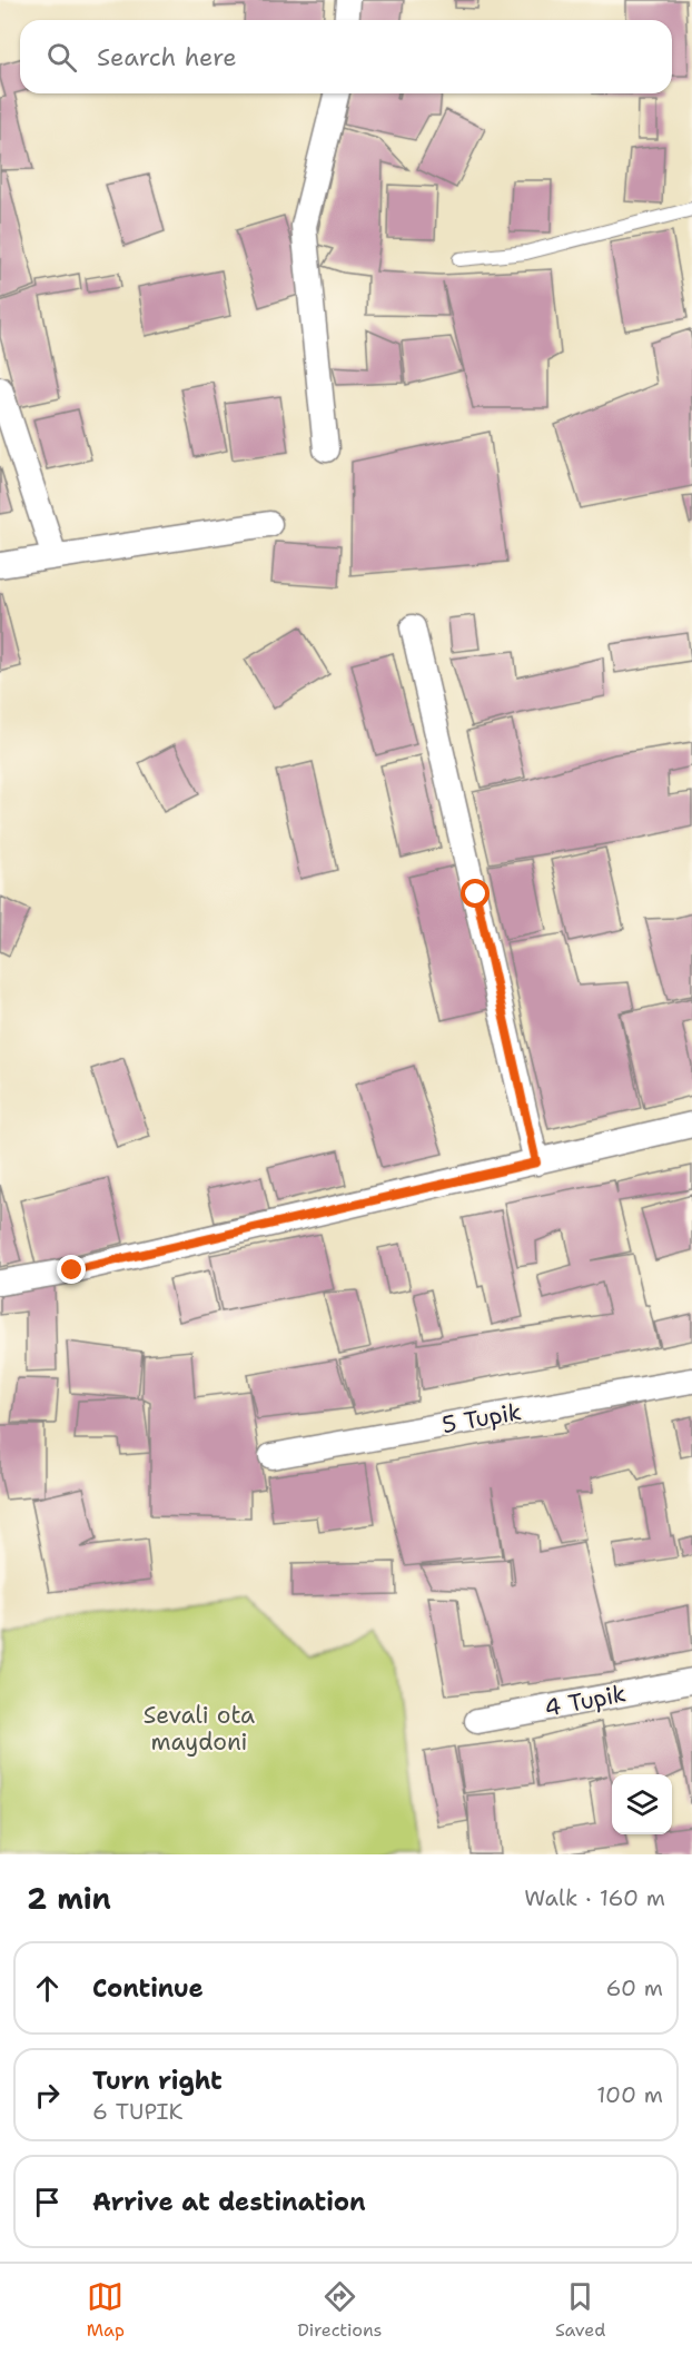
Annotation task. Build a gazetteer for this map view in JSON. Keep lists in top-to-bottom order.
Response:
{
  "streets": {
    "street": ["5 Tupik", "4 Tupik"]
  },
  "parks": ["Sevali ota maydoni"],
  "page": {
    "search": "Search here",
    "heading": ["2 min", "Walk · 160 m"],
    "list": [
      ["Continue", "60 m"],
      ["Turn right", "6 TUPIK", "100 m"],
      "Arrive at destination"
    ],
    "nav": ["Map", "Directions", "Saved"]
  }
}
